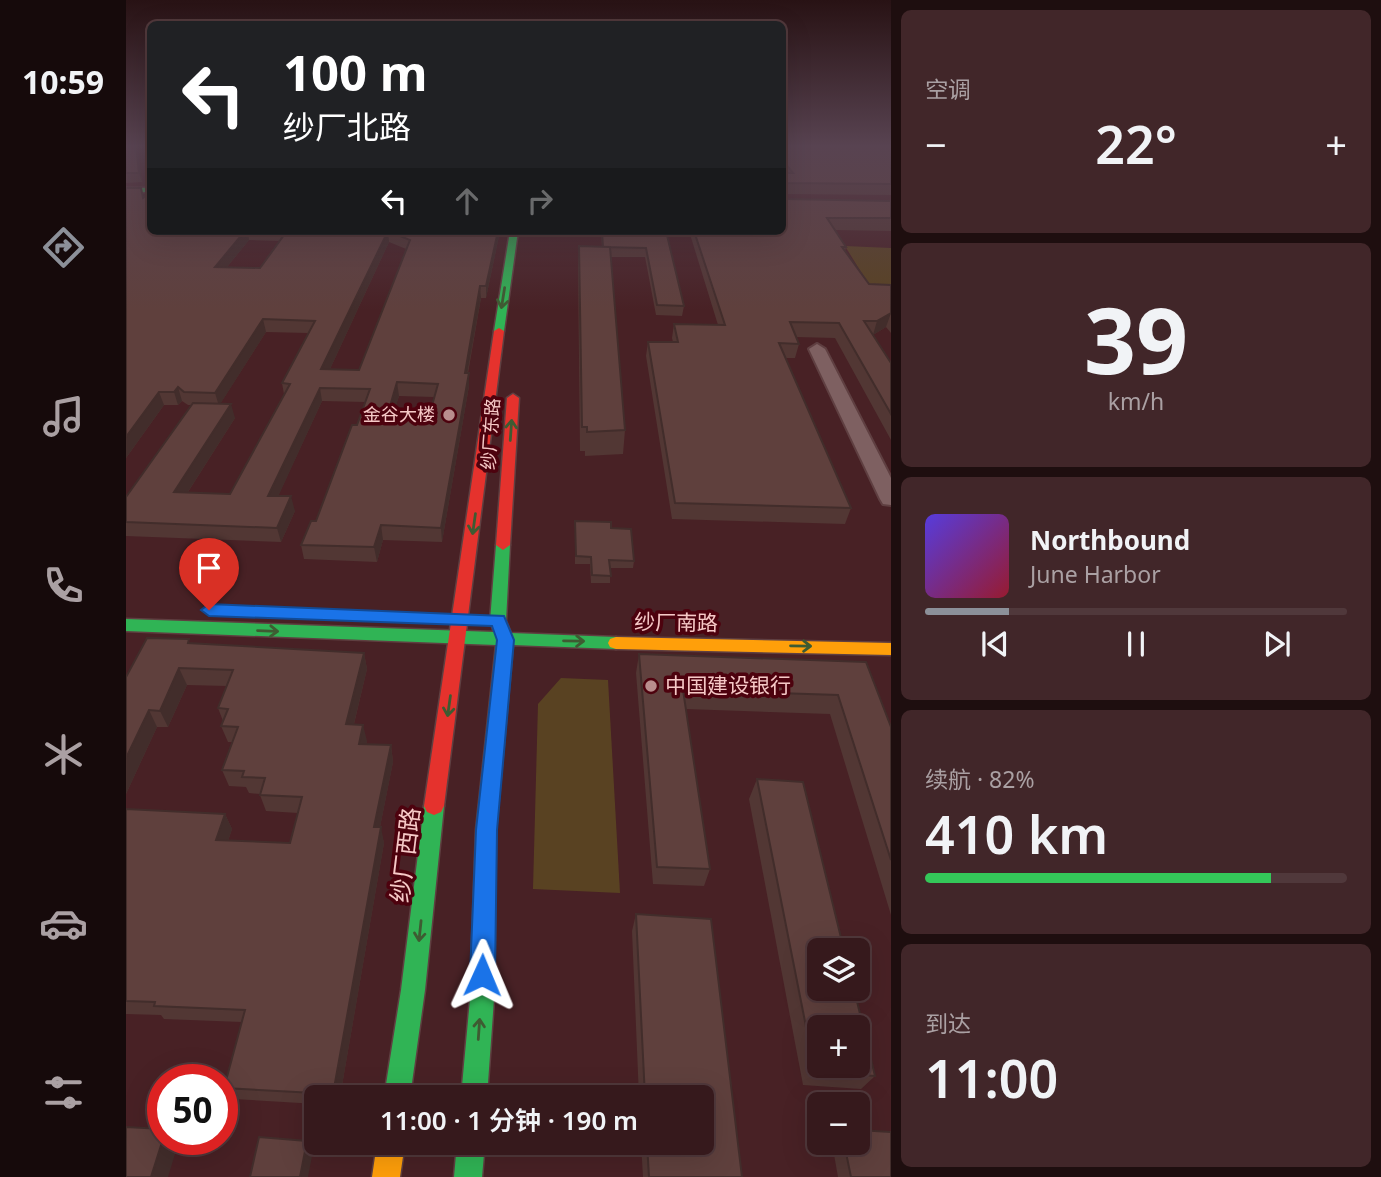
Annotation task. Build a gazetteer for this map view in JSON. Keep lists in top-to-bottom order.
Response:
{
  "streets": {
    "main road": ["纱厂东路", "纱厂南路", "纱厂西路"]
  },
  "crossings": [
    ["纱厂东路", "纱厂南路"],
    ["纱厂东路", "纱厂西路"],
    ["纱厂南路", "纱厂西路"]
  ],
  "one_way": ["纱厂南路"],
  "places": ["金谷大楼", "中国建设银行"],
  "page": {
    "tabs": "10:59",
    "tile": [
      "空调",
      ["39", "km/h"],
      ["续航 · 82%", "410 km"],
      ["到达", "11:00"]
    ],
    "turn": ["100 m", "纱厂北路"],
    "heat": ["−", "22°", "+"],
    "song": ["Northbound", "June Harbor"],
    "map_buttons": ["+", "−"],
    "limit": "50",
    "trip": "11:00 · 1 分钟 · 190 m"
  }
}
